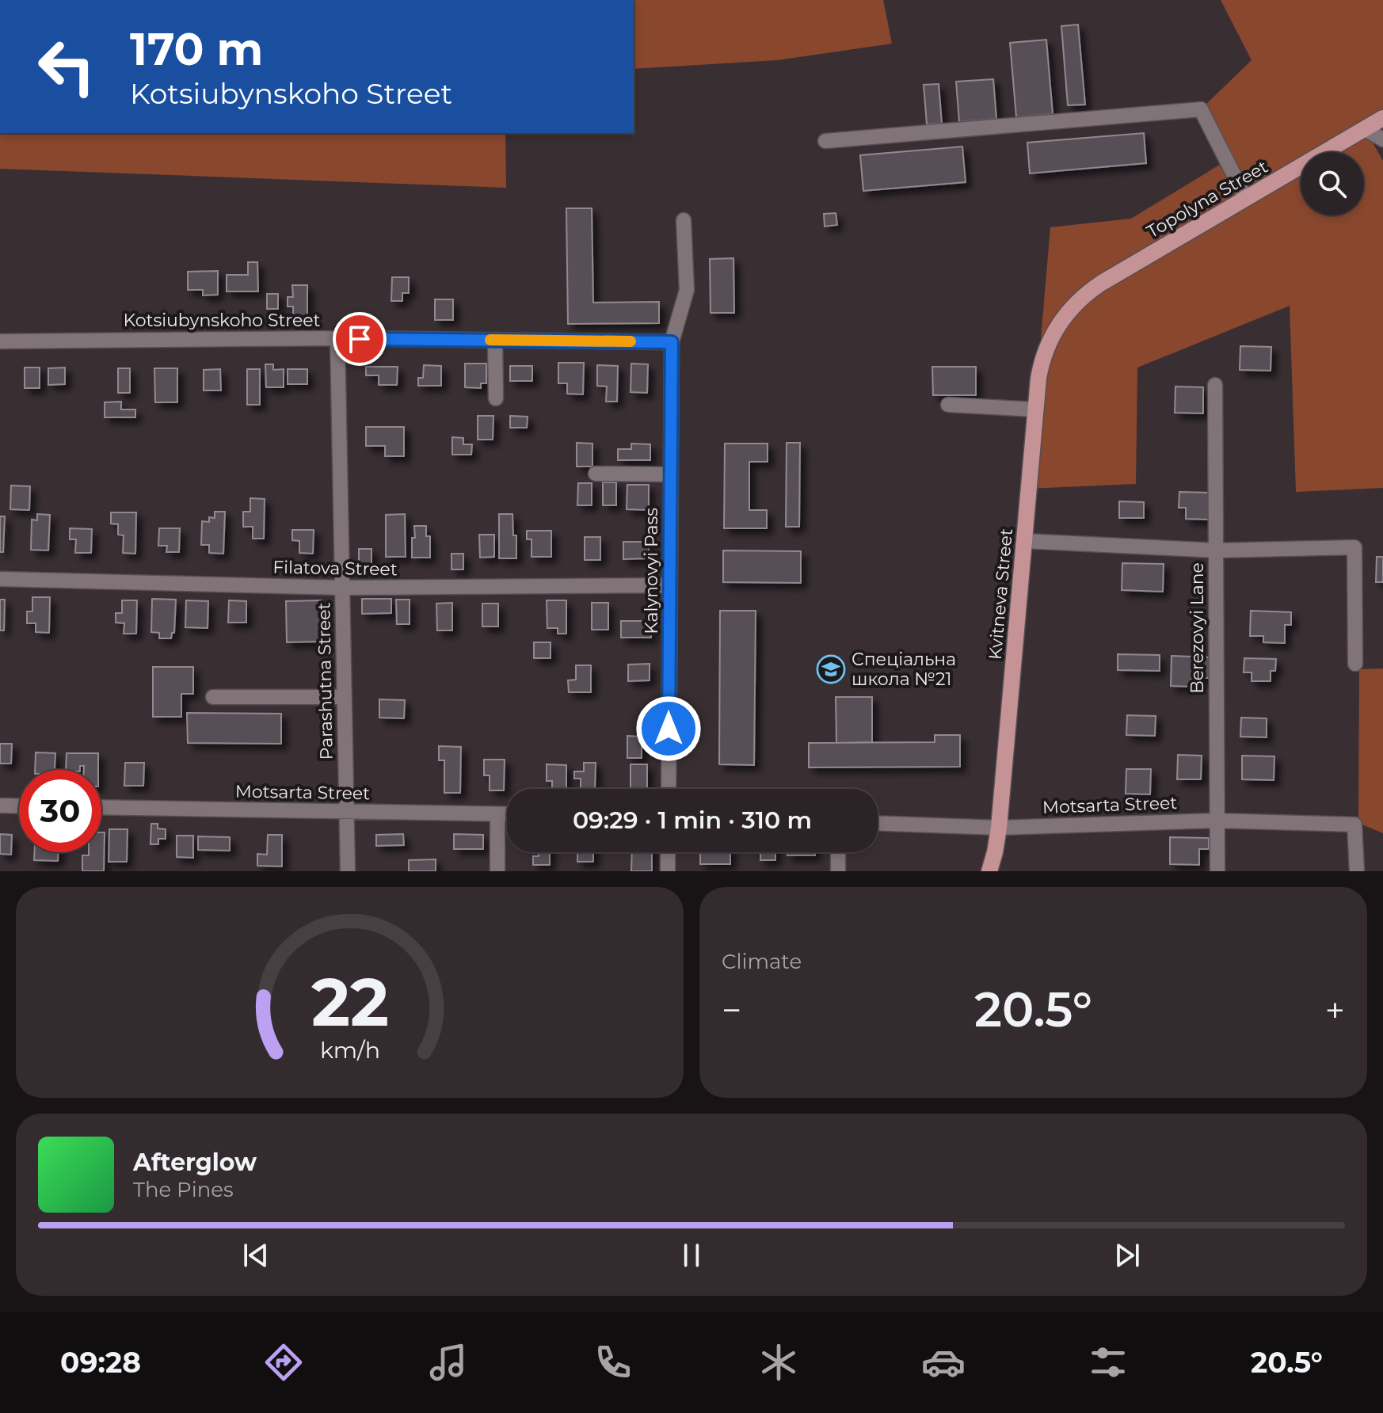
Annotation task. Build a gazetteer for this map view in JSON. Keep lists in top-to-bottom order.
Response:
{
  "streets": {
    "main road": ["Topolyna Street", "Kvitneva Street"],
    "street": [
      "Kotsiubynskoho Street",
      "Filatova Street",
      "Kalynovyi Pass",
      "Berezovyi Lane",
      "Parashutna Street",
      "Motsarta Street"
    ]
  },
  "crossings": [
    ["Topolyna Street", "Kvitneva Street"],
    ["Kotsiubynskoho Street", "Kalynovyi Pass"],
    ["Kotsiubynskoho Street", "Parashutna Street"],
    ["Filatova Street", "Kalynovyi Pass"],
    ["Filatova Street", "Parashutna Street"],
    ["Kvitneva Street", "Motsarta Street"],
    ["Berezovyi Lane", "Motsarta Street"],
    ["Parashutna Street", "Motsarta Street"]
  ],
  "places": {
    "school or university": ["Спеціальна школа №21"]
  },
  "page": {
    "turn": ["170 m", "Kotsiubynskoho Street"],
    "limit": "30",
    "trip": "09:29 · 1 min · 310 m",
    "tile": "Climate",
    "heat": ["−", "20.5°", "+"],
    "song": ["Afterglow", "The Pines"],
    "tabs": ["09:28", "20.5°"],
    "gauge": ["22", "km/h"]
  }
}
